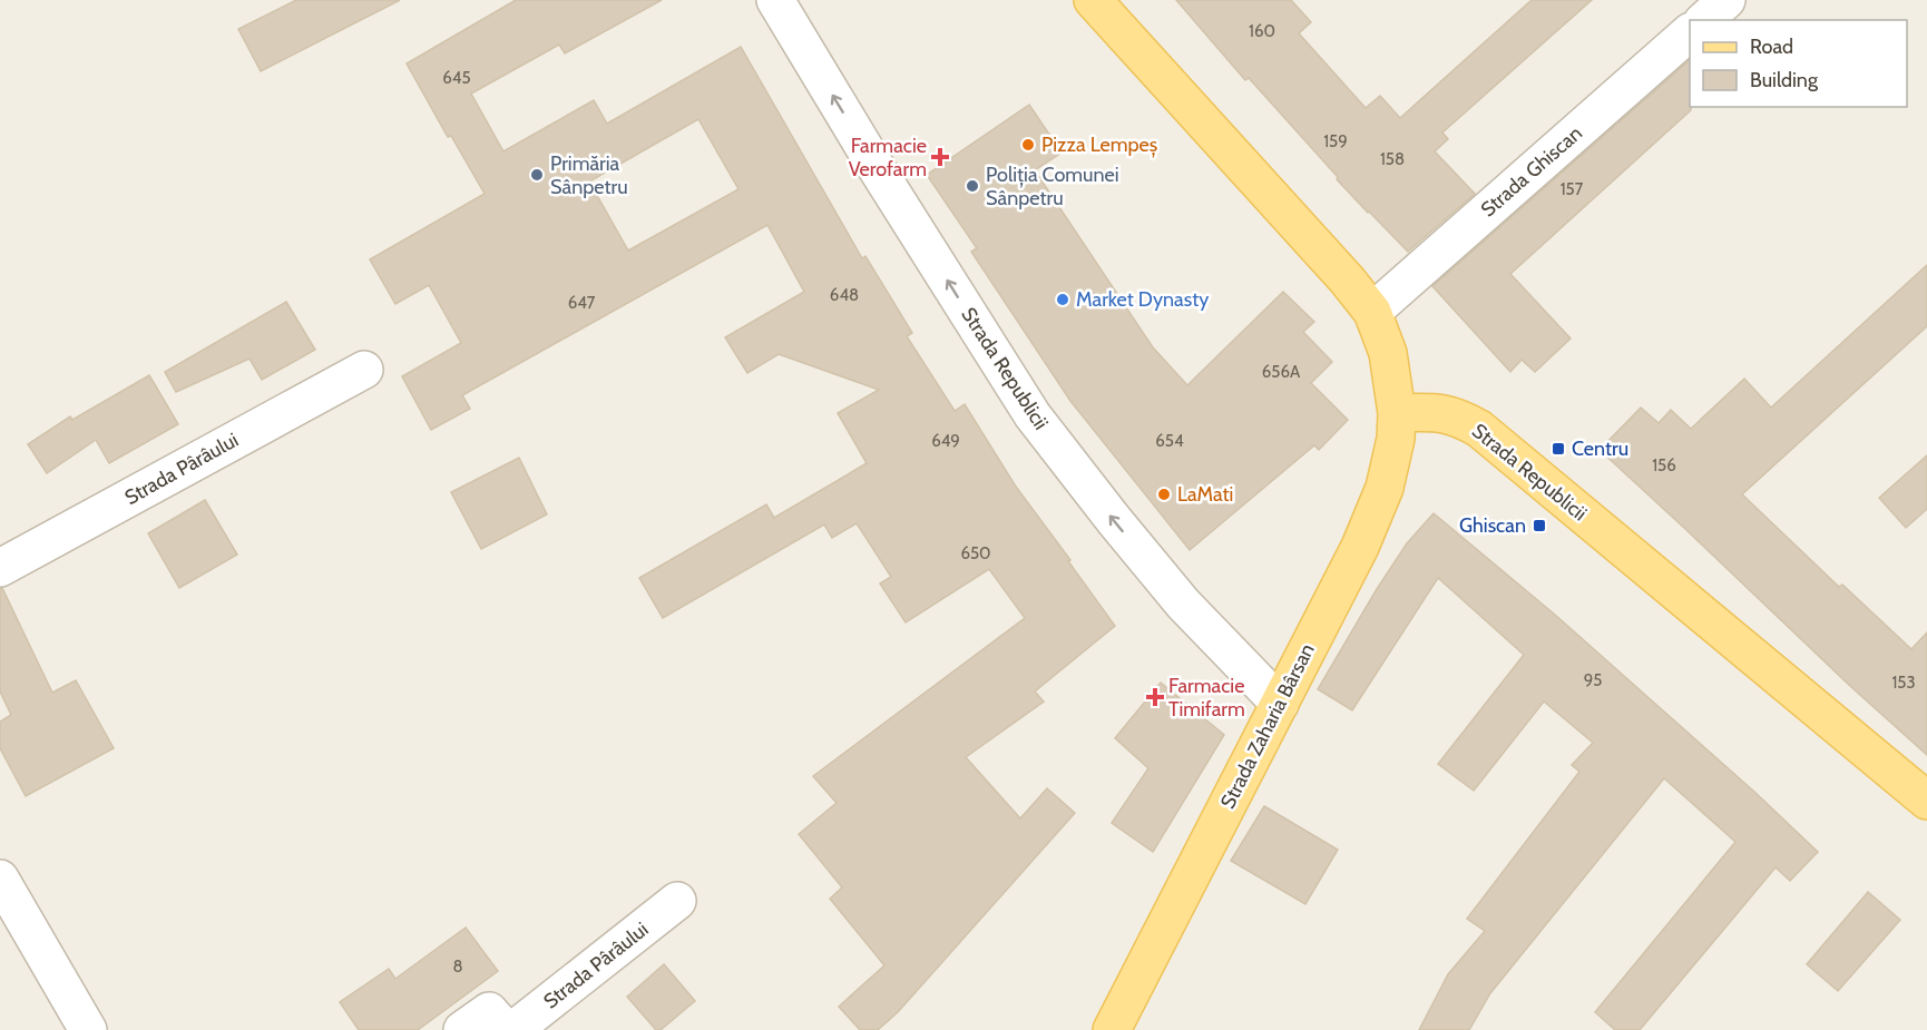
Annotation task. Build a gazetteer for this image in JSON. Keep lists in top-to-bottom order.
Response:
{
  "streets": {
    "main road": ["Strada Republicii", "Strada Zaharia Bârsan"],
    "street": ["Strada Ghiscan", "Strada Pârâului"]
  },
  "crossings": [
    ["Strada Republicii", "Strada Zaharia Bârsan"]
  ],
  "one_way": ["Strada Republicii"],
  "places": {
    "other": [
      "Pizza Lempeș",
      "Primăria Sânpetru",
      "Poliția Comunei Sânpetru",
      "Market Dynasty",
      "LaMati"
    ],
    "health": ["Farmacie Verofarm", "Farmacie Timifarm"],
    "transit": ["Centru", "Ghiscan"]
  },
  "house_numbers": [
    "160",
    "645",
    "159",
    "158",
    "157",
    "648",
    "647",
    "656A",
    "649",
    "654",
    "156",
    "650",
    "95",
    "153",
    "8"
  ],
  "legend": ["Road", "Building"]
}
